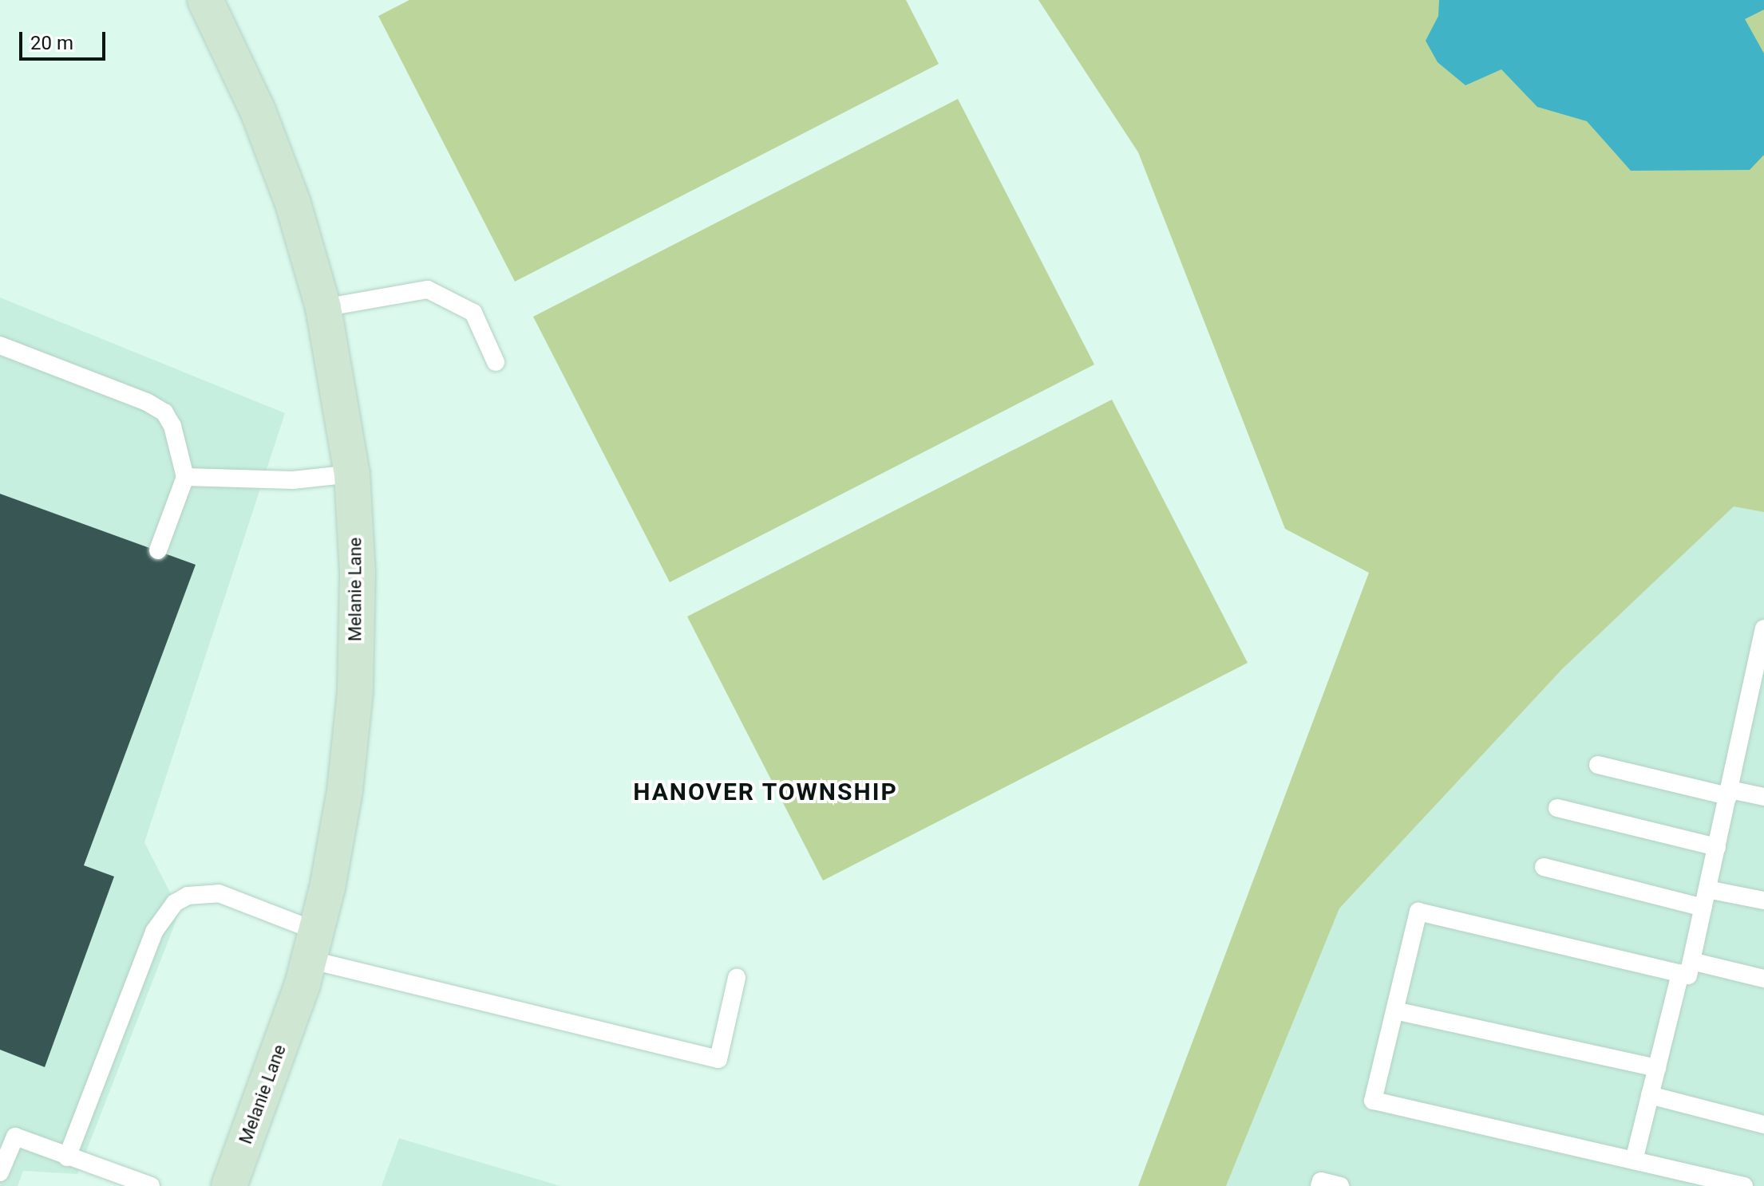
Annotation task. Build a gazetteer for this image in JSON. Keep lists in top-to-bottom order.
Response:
{
  "streets": {
    "street": ["Melanie Lane"]
  },
  "districts": ["HANOVER TOWNSHIP"],
  "scale_bar": "20 m"
}
